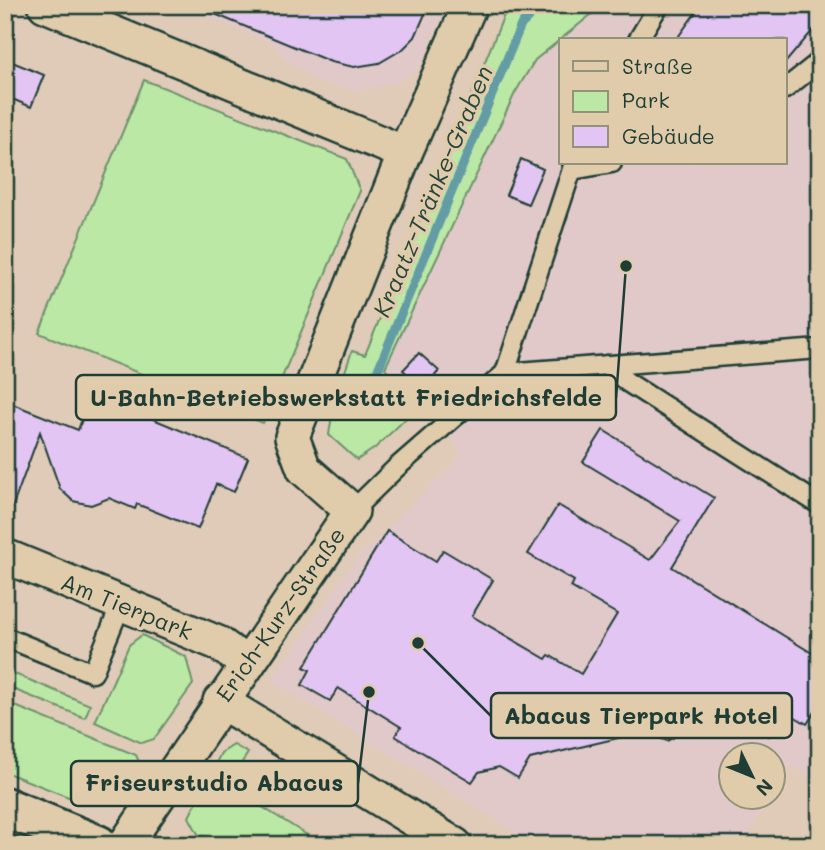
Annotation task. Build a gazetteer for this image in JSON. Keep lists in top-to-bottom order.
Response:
{
  "streets": {
    "street": ["Am Tierpark", "Erich-Kurz-Straße"]
  },
  "crossings": [
    ["Am Tierpark", "Erich-Kurz-Straße"]
  ],
  "water": ["Kraatz-Tränke-Graben"],
  "places": ["U-Bahn-Betriebswerkstatt Friedrichsfelde", "Abacus Tierpark Hotel", "Friseurstudio Abacus"],
  "legend": ["Straße", "Park", "Gebäude"],
  "north": "bottom right"
}
